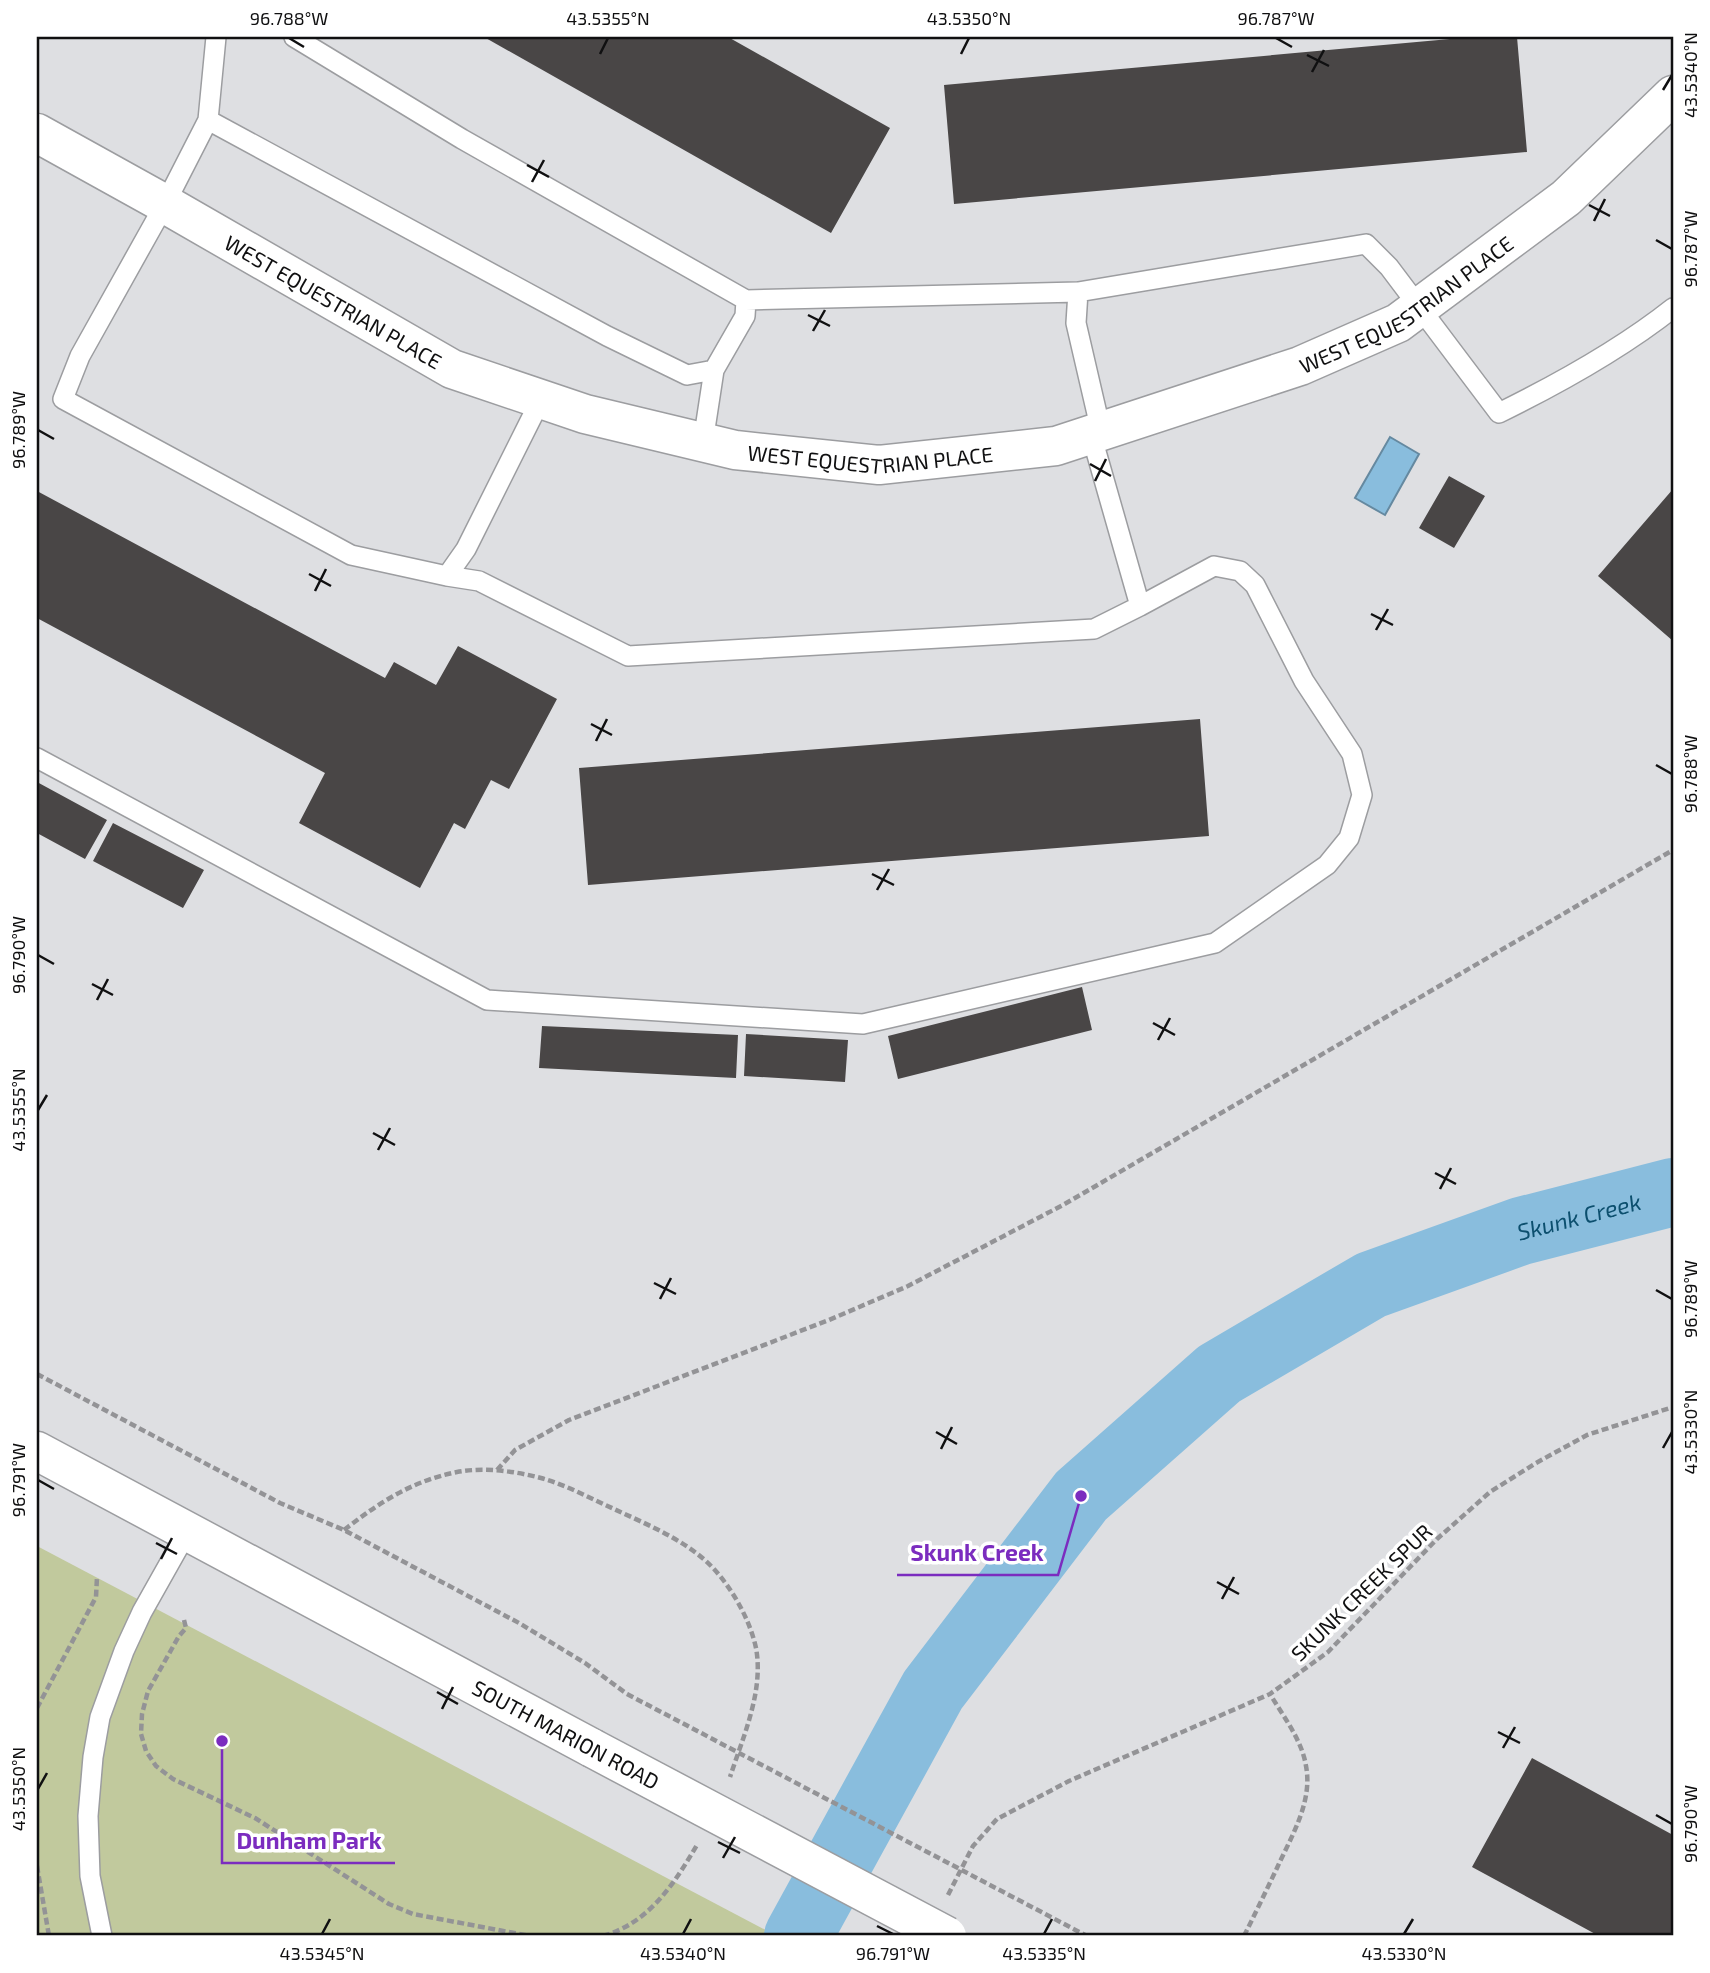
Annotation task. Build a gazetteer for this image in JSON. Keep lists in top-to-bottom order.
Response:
{
  "streets": {
    "street": ["WEST EQUESTRIAN PLACE", "SOUTH MARION ROAD"],
    "path": ["SKUNK CREEK SPUR"]
  },
  "crossings": [
    ["SKUNK CREEK SPUR", "SOUTH MARION ROAD"]
  ],
  "water": ["Skunk Creek"],
  "places": ["Skunk Creek", "Dunham Park"],
  "coordinates": [
    "96.788°W",
    "43.5355°N",
    "43.5350°N",
    "96.787°W",
    "43.5340°N",
    "96.789°W",
    "96.790°W",
    "43.5330°N",
    "96.791°W",
    "43.5345°N",
    "43.5335°N"
  ]
}
